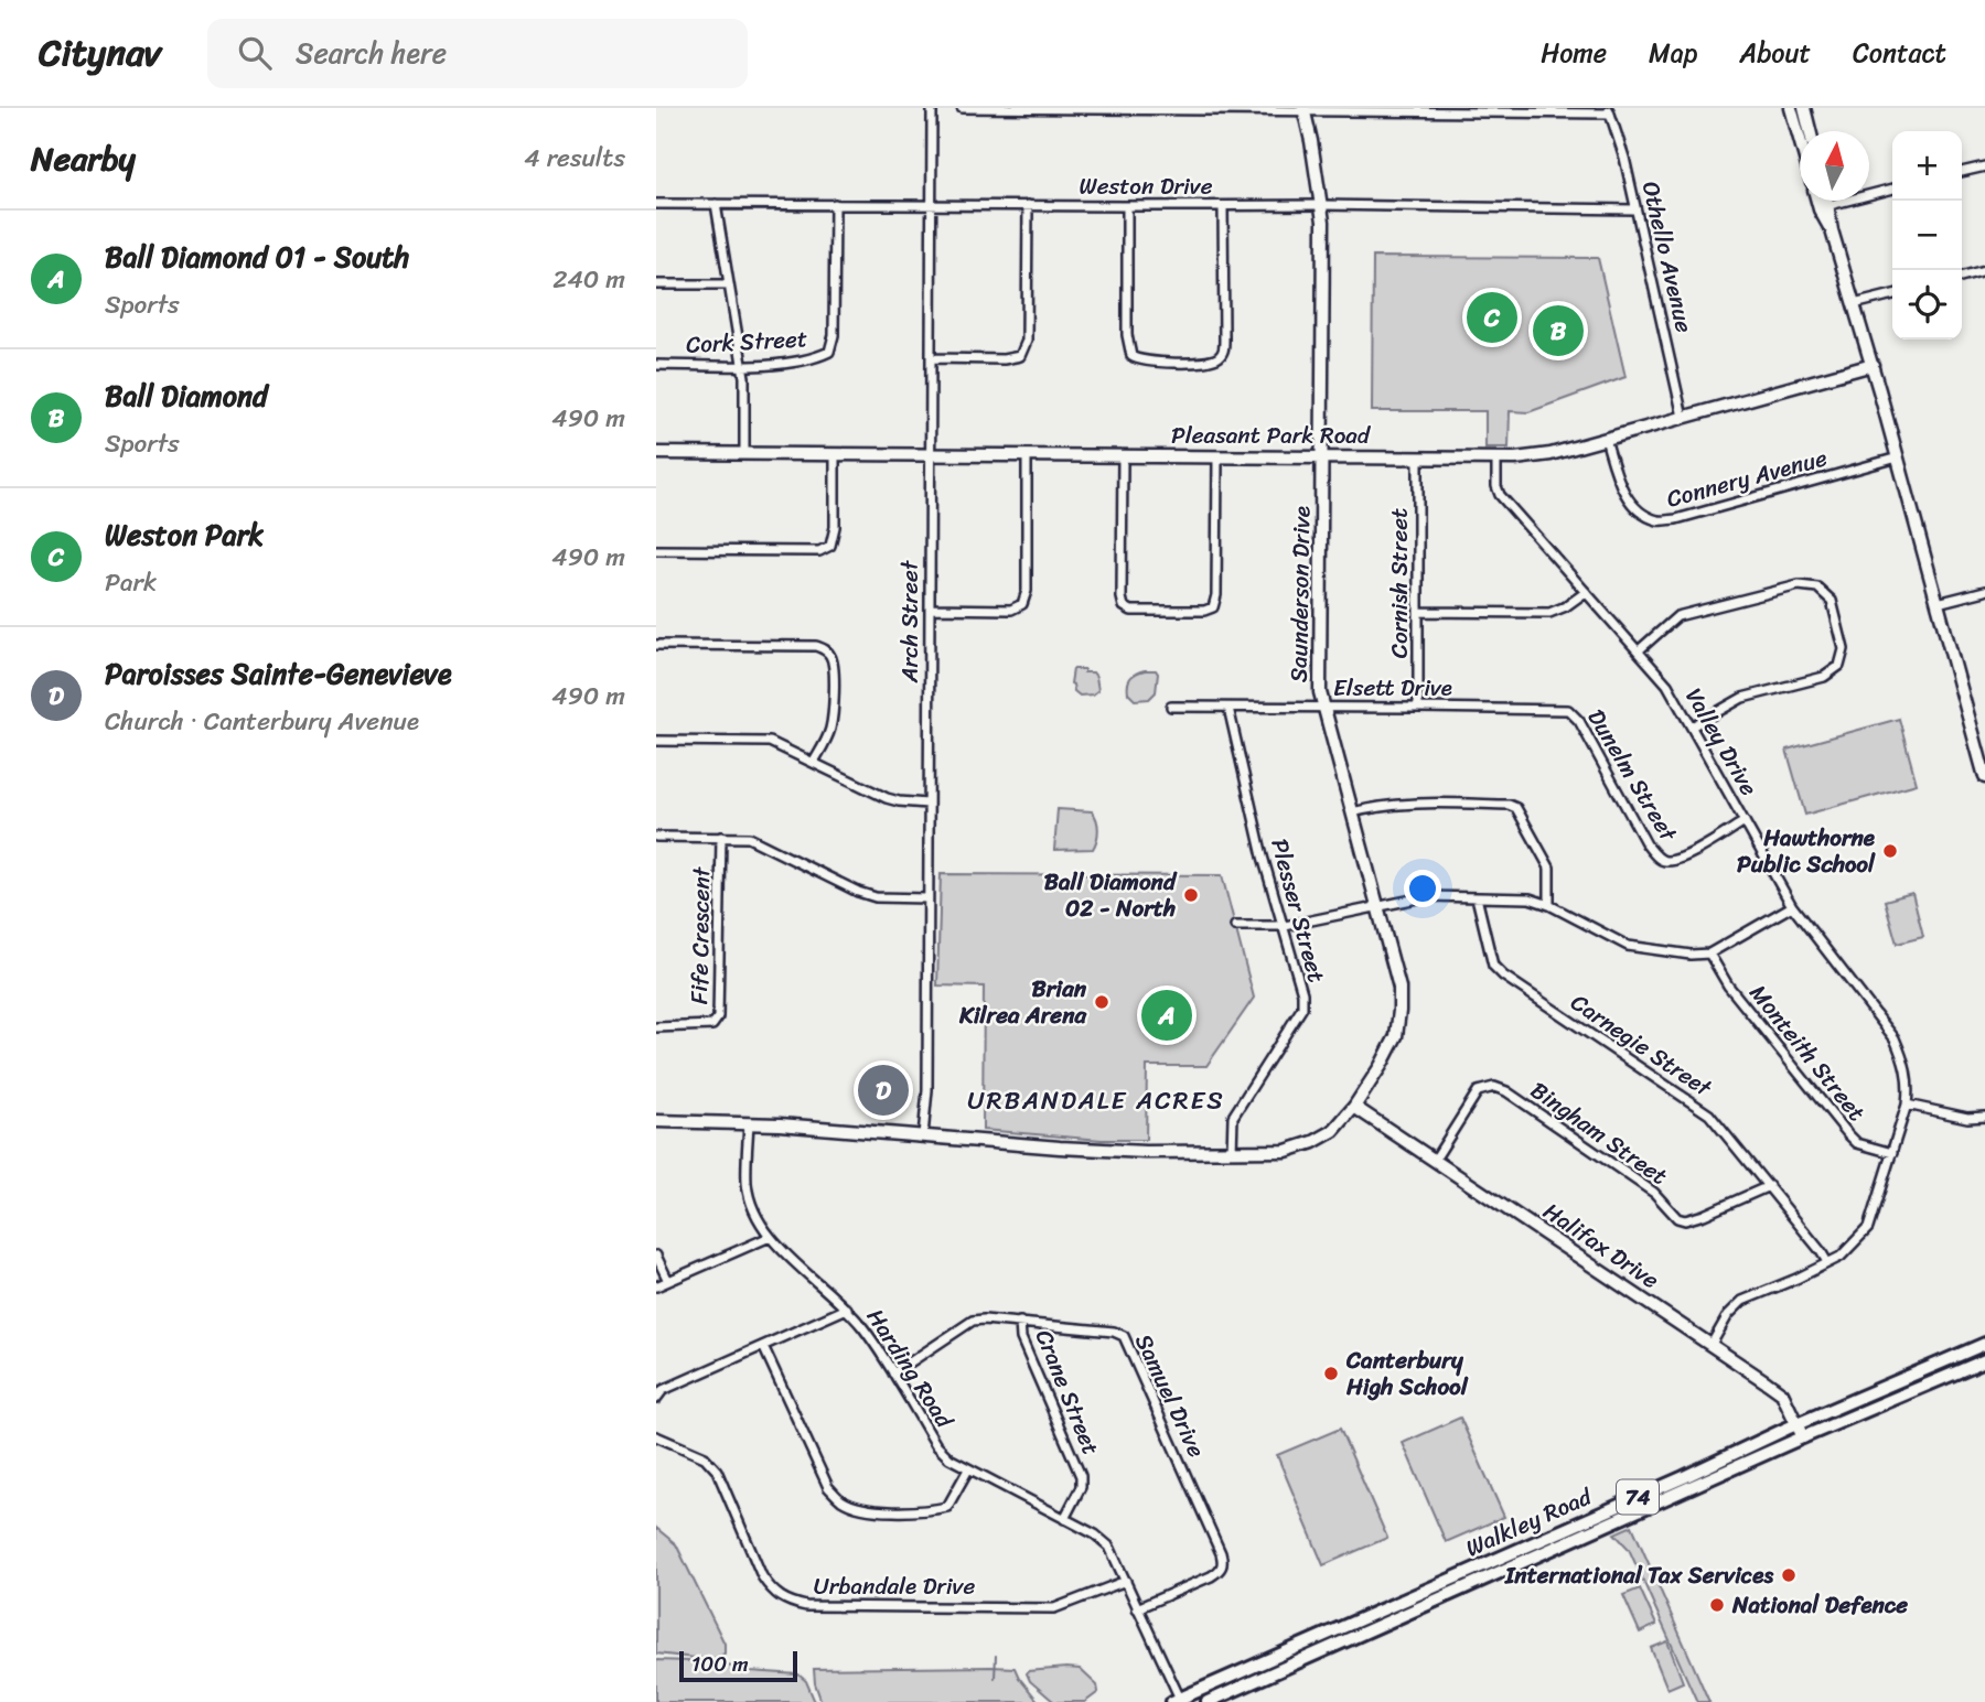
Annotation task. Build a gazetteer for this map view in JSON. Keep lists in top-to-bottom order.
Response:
{
  "streets": {
    "main road": ["74", "Walkley Road"],
    "street": [
      "Weston Drive",
      "Othello Avenue",
      "Cork Street",
      "Pleasant Park Road",
      "Connery Avenue",
      "Cornish Street",
      "Saunderson Drive",
      "Arch Street",
      "Elsett Drive",
      "Valley Drive",
      "Dunelm Street",
      "Plesser Street",
      "Fife Crescent",
      "Carnegie Street",
      "Monteith Street",
      "Bingham Street",
      "Halifax Drive",
      "Harding Road",
      "Crane Street",
      "Samuel Drive",
      "Urbandale Drive"
    ]
  },
  "crossings": [
    ["Weston Drive", "Othello Avenue"],
    ["Weston Drive", "Cork Street"],
    ["Weston Drive", "Saunderson Drive"],
    ["Weston Drive", "Arch Street"],
    ["Othello Avenue", "Pleasant Park Road"],
    ["Pleasant Park Road", "Connery Avenue"],
    ["Pleasant Park Road", "Cornish Street"],
    ["Pleasant Park Road", "Saunderson Drive"],
    ["Pleasant Park Road", "Arch Street"],
    ["Pleasant Park Road", "Valley Drive"],
    ["Cornish Street", "Elsett Drive"],
    ["Saunderson Drive", "Arch Street"],
    ["Saunderson Drive", "Elsett Drive"],
    ["Saunderson Drive", "Plesser Street"],
    ["Saunderson Drive", "Halifax Drive"],
    ["Saunderson Drive", "Harding Road"],
    ["Elsett Drive", "Dunelm Street"],
    ["Elsett Drive", "Plesser Street"],
    ["Valley Drive", "Dunelm Street"],
    ["Valley Drive", "Carnegie Street"],
    ["Valley Drive", "Monteith Street"],
    ["Valley Drive", "Halifax Drive"],
    ["Carnegie Street", "Bingham Street"],
    ["Bingham Street", "Halifax Drive"],
    ["Halifax Drive", "Walkley Road"],
    ["Harding Road", "Crane Street"],
    ["Harding Road", "Samuel Drive"],
    ["Harding Road", "Walkley Road"],
    ["Harding Road", "Urbandale Drive"],
    ["Crane Street", "Samuel Drive"]
  ],
  "districts": ["URBANDALE ACRES"],
  "places": [
    "Hawthorne Public School",
    "Ball Diamond 02 - North",
    "Brian Kilrea Arena",
    "Canterbury High School",
    "International Tax Services",
    "National Defence"
  ],
  "scale_bar": "100 m",
  "north": "top",
  "page": {
    "header": "Citynav",
    "search": "Search here",
    "nav": [
      "Home",
      "Map",
      "About",
      "Contact"
    ],
    "heading": ["Nearby", "4 results"],
    "map_buttons": ["+", "−"],
    "list": [
      {
        "mark": "A",
        "name": "Ball Diamond 01 - South",
        "note": "Sports",
        "value": "240 m"
      },
      {
        "mark": "B",
        "name": "Ball Diamond",
        "note": "Sports",
        "value": "490 m"
      },
      {
        "mark": "C",
        "name": "Weston Park",
        "note": "Park",
        "value": "490 m"
      },
      {
        "mark": "D",
        "name": "Paroisses Sainte-Genevieve",
        "note": "Church · Canterbury Avenue",
        "value": "490 m"
      }
    ],
    "pins": [
      "C",
      "B",
      "A",
      "D"
    ],
    "scale": "100 m"
  }
}
